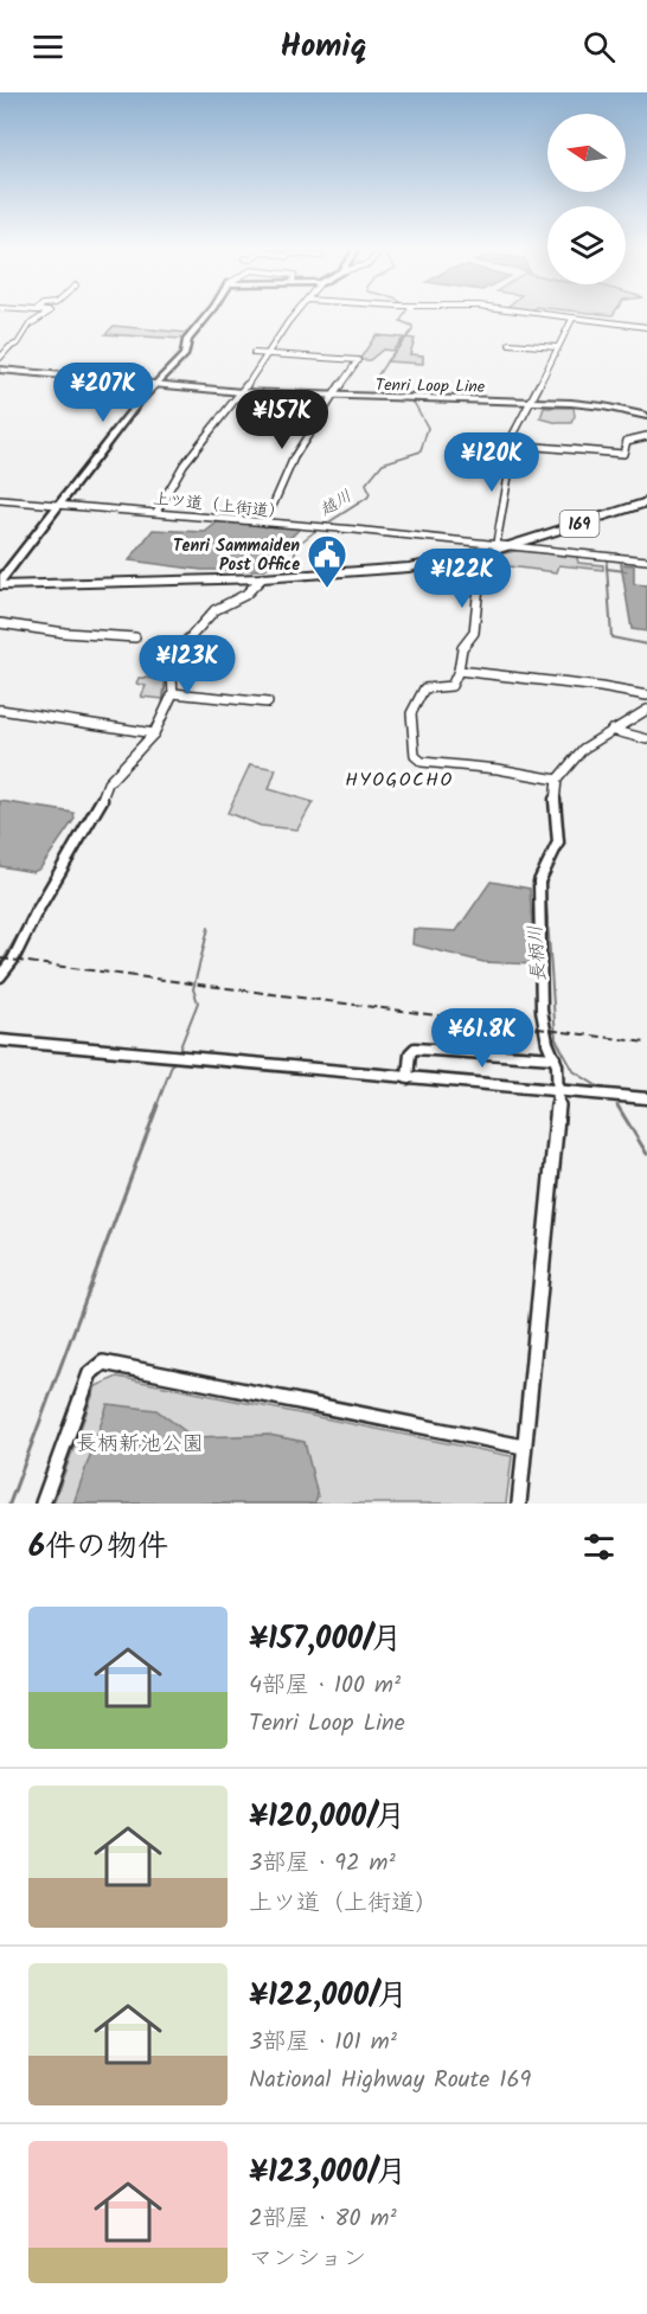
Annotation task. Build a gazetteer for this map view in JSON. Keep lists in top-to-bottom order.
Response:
{
  "streets": {
    "main road": ["Tenri Loop Line", "169"],
    "street": ["上ツ道（上街道）"]
  },
  "crossings": [
    ["上ツ道（上街道）", "169"]
  ],
  "districts": ["HYOGOCHO"],
  "water": ["越川", "長柄川"],
  "parks": ["長柄新池公園"],
  "places": {
    "public building": ["Tenri Sammaiden Post Office"]
  },
  "north": "left",
  "page": {
    "header": "Homiq",
    "price": [
      "¥207K",
      "¥157K",
      "¥120K",
      "¥122K",
      "¥123K",
      "¥61.8K"
    ],
    "heading": "6件の物件",
    "list": [
      {
        "name": "¥157,000/月",
        "note": "4部屋 · 100 m² · Tenri Loop Line"
      },
      {
        "name": "¥120,000/月",
        "note": "3部屋 · 92 m² · 上ツ道（上街道）"
      },
      {
        "name": "¥122,000/月",
        "note": "3部屋 · 101 m² · National Highway Route 169"
      },
      {
        "name": "¥123,000/月",
        "note": "2部屋 · 80 m² · マンション"
      }
    ]
  }
}
